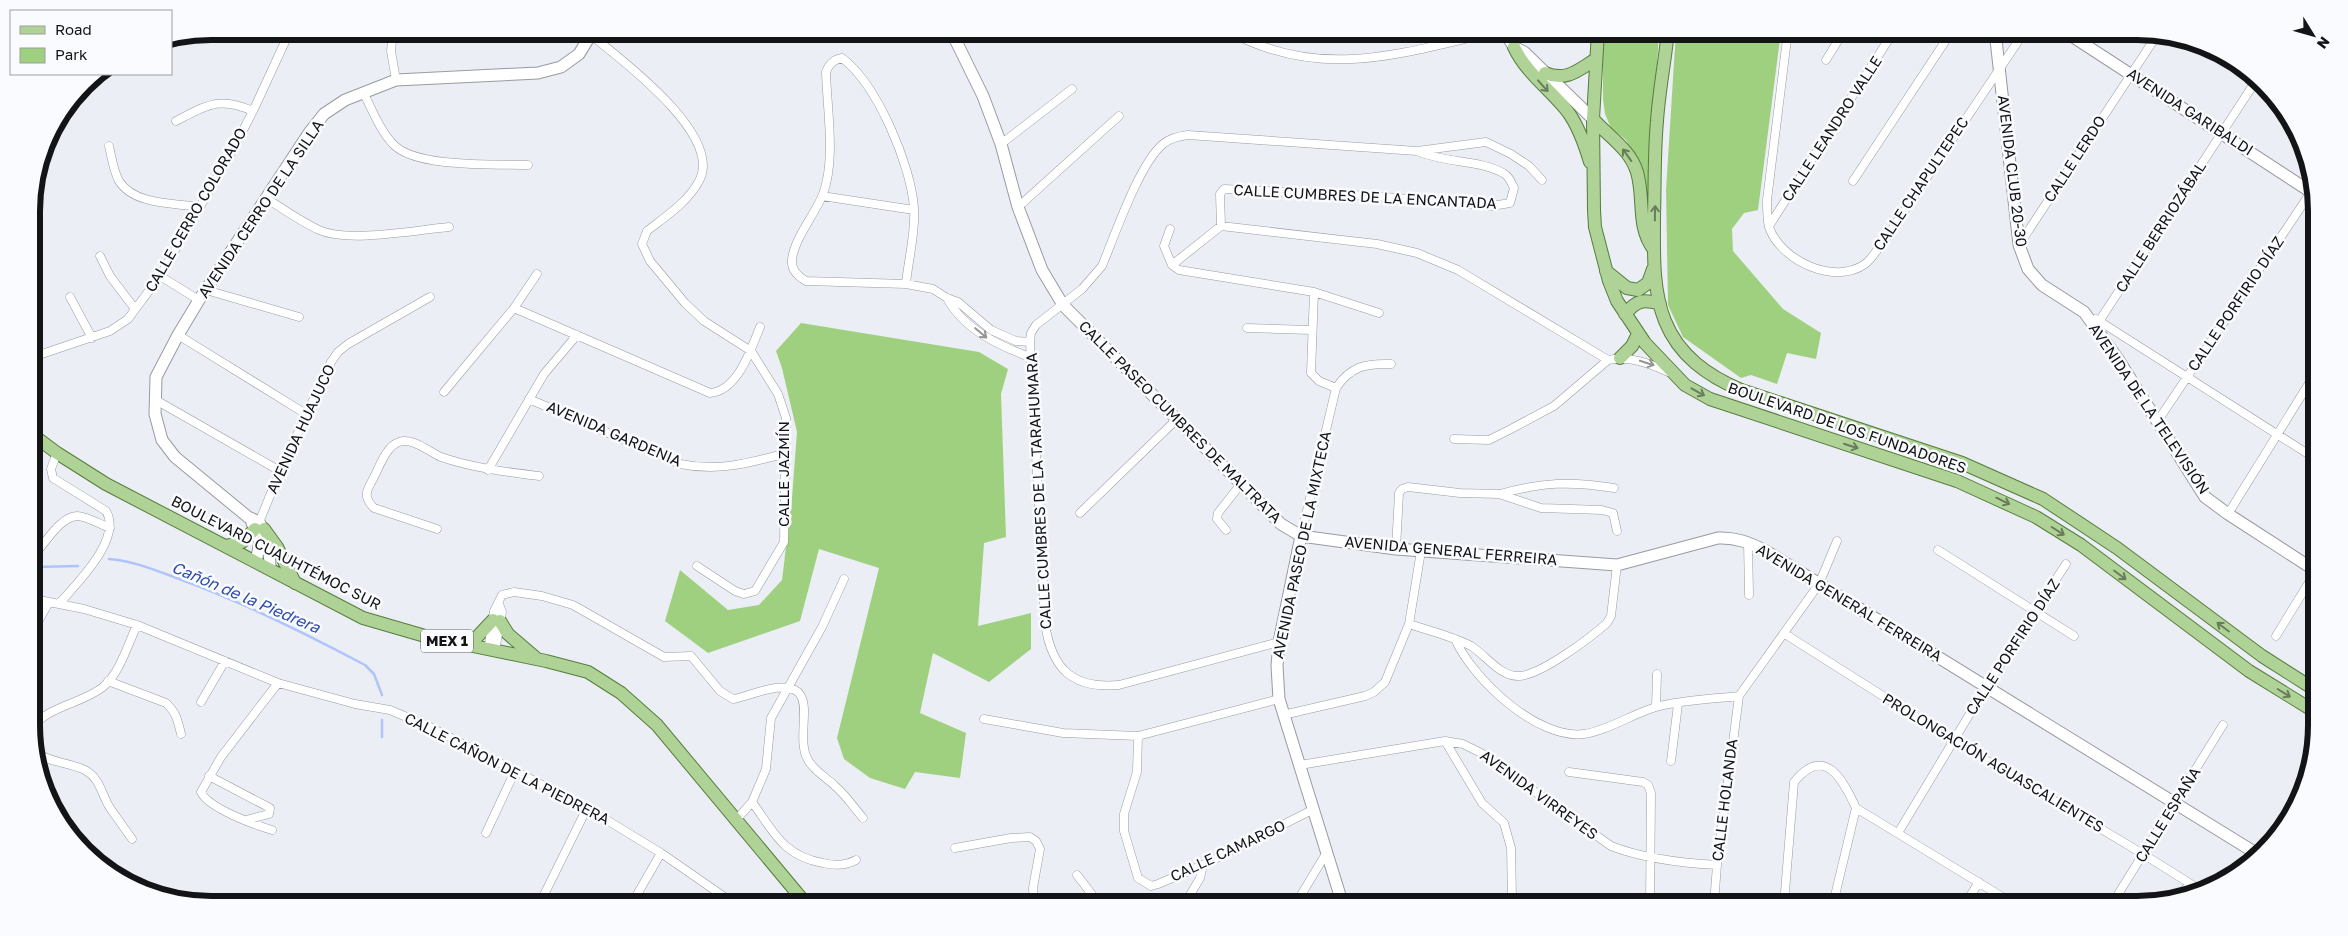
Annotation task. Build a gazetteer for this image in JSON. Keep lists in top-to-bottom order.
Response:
{
  "streets": {
    "main road": ["BOULEVARD DE LOS FUNDADORES", "BOULEVARD CUAUHTÉMOC SUR", "MEX 1"],
    "street": [
      "AVENIDA GARIBALDI",
      "CALLE LEANDRO VALLE",
      "CALLE LERDO",
      "AVENIDA CLUB 20-30",
      "CALLE CHAPULTEPEC",
      "CALLE CUMBRES DE LA ENCANTADA",
      "AVENIDA CERRO DE LA SILLA",
      "CALLE CERRO COLORADO",
      "CALLE BERRIOZÁBAL",
      "CALLE PORFIRIO DÍAZ",
      "AVENIDA DE LA TELEVISIÓN",
      "CALLE PASEO CUMBRES DE MALTRATA",
      "AVENIDA HUAJUCO",
      "AVENIDA GARDENIA",
      "CALLE JAZMÍN",
      "CALLE CUMBRES DE LA TARAHUMARA",
      "AVENIDA PASEO DE LA MIXTECA",
      "AVENIDA GENERAL FERREIRA",
      "PROLONGACIÓN AGUASCALIENTES",
      "CALLE CAÑON DE LA PIEDRERA",
      "AVENIDA VIRREYES",
      "CALLE HOLANDA",
      "CALLE ESPAÑA",
      "CALLE CAMARGO"
    ]
  },
  "crossings": [
    ["AVENIDA GARIBALDI", "CALLE LERDO"],
    ["AVENIDA GARIBALDI", "CALLE BERRIOZÁBAL"],
    ["CALLE LEANDRO VALLE", "CALLE CHAPULTEPEC"],
    ["CALLE LERDO", "AVENIDA CLUB 20-30"],
    ["AVENIDA CLUB 20-30", "CALLE CHAPULTEPEC"],
    ["AVENIDA CLUB 20-30", "AVENIDA DE LA TELEVISIÓN"],
    ["CALLE CUMBRES DE LA ENCANTADA", "CALLE PASEO CUMBRES DE MALTRATA"],
    ["CALLE CUMBRES DE LA ENCANTADA", "CALLE CUMBRES DE LA TARAHUMARA"],
    ["AVENIDA CERRO DE LA SILLA", "AVENIDA HUAJUCO"],
    ["CALLE PORFIRIO DÍAZ", "AVENIDA DE LA TELEVISIÓN"],
    ["CALLE PORFIRIO DÍAZ", "AVENIDA GENERAL FERREIRA"],
    ["CALLE PORFIRIO DÍAZ", "PROLONGACIÓN AGUASCALIENTES"],
    ["CALLE PASEO CUMBRES DE MALTRATA", "CALLE CUMBRES DE LA TARAHUMARA"],
    ["CALLE PASEO CUMBRES DE MALTRATA", "AVENIDA PASEO DE LA MIXTECA"],
    ["CALLE PASEO CUMBRES DE MALTRATA", "AVENIDA GENERAL FERREIRA"],
    ["AVENIDA HUAJUCO", "BOULEVARD CUAUHTÉMOC SUR"],
    ["AVENIDA GARDENIA", "CALLE JAZMÍN"],
    ["CALLE CUMBRES DE LA TARAHUMARA", "AVENIDA PASEO DE LA MIXTECA"],
    ["AVENIDA PASEO DE LA MIXTECA", "AVENIDA GENERAL FERREIRA"],
    ["AVENIDA PASEO DE LA MIXTECA", "AVENIDA VIRREYES"],
    ["AVENIDA PASEO DE LA MIXTECA", "CALLE CAMARGO"],
    ["AVENIDA GENERAL FERREIRA", "CALLE ESPAÑA"],
    ["PROLONGACIÓN AGUASCALIENTES", "CALLE ESPAÑA"],
    ["AVENIDA VIRREYES", "CALLE HOLANDA"]
  ],
  "water": ["Cañón de la Piedrera"],
  "legend": ["Road", "Park"],
  "north": "bottom right"
}
